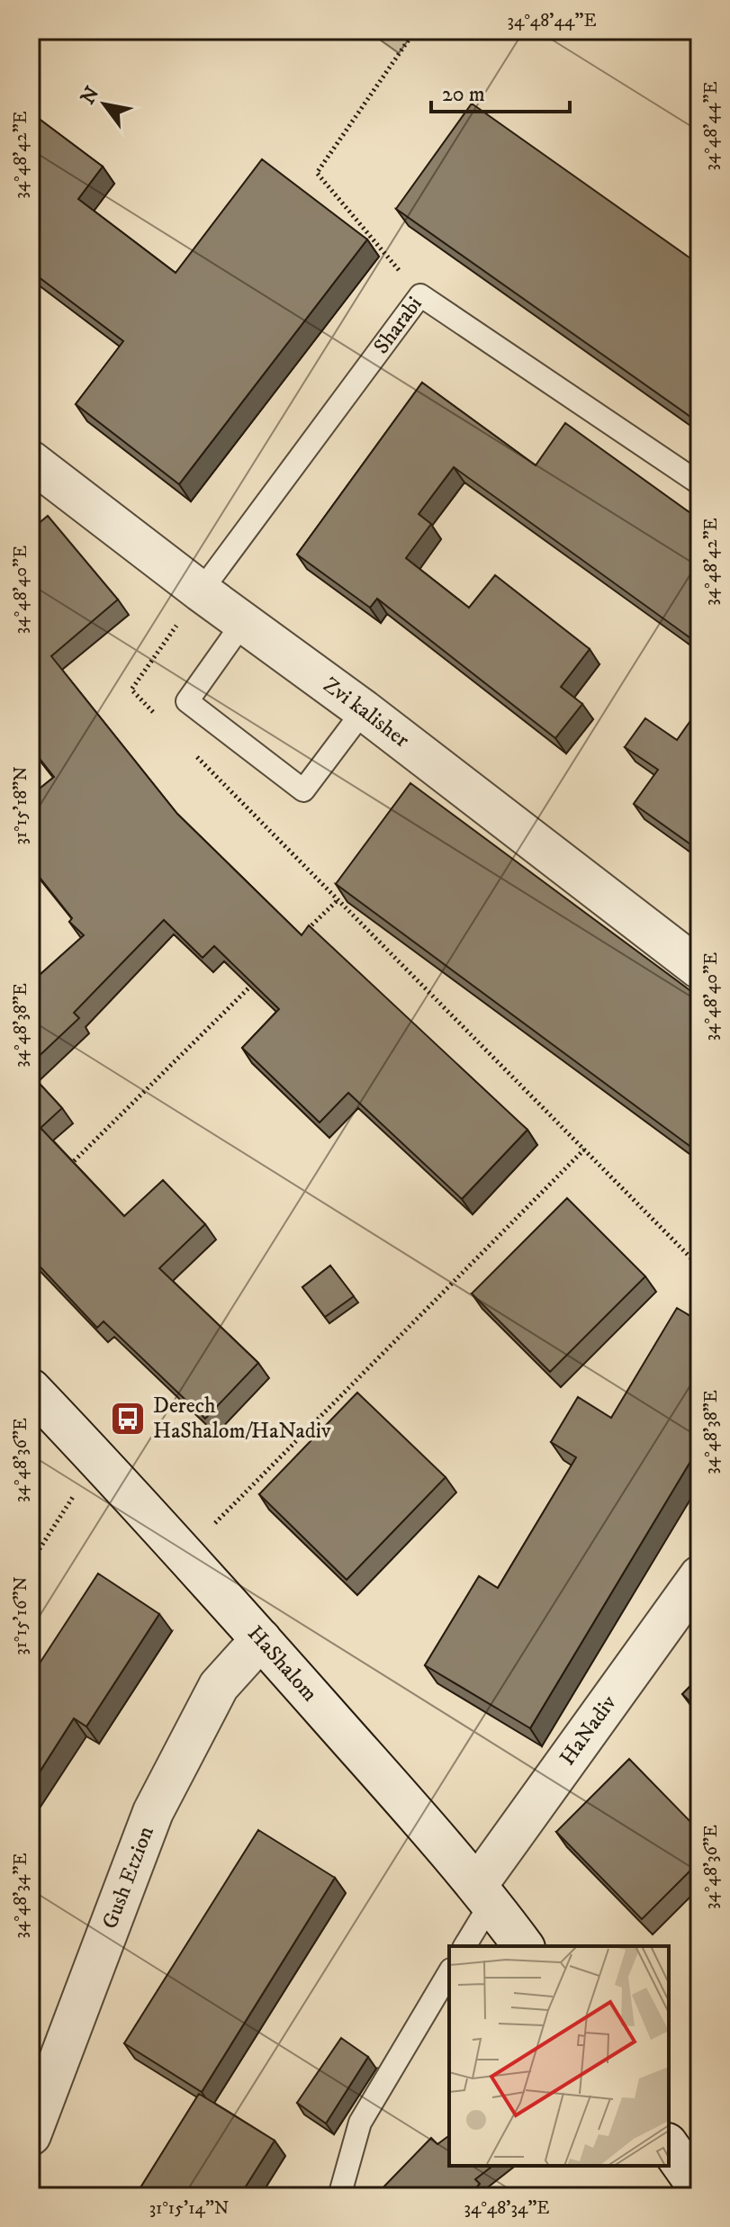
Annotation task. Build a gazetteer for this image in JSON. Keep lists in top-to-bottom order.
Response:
{
  "streets": {
    "street": [
      "Zvi kalisher",
      "HaShalom",
      "HaNadiv",
      "Gush Etzion"
    ],
    "lane": ["Sharabi"]
  },
  "crossings": [
    ["Sharabi", "Zvi kalisher"],
    ["HaShalom", "HaNadiv"],
    ["HaShalom", "Gush Etzion"]
  ],
  "places": {
    "bus stop": ["Derech HaShalom/HaNadiv"]
  },
  "scale_bar": "20 m",
  "north": "top left",
  "coordinates": [
    "34°48'44\"E",
    "34°48'42\"E",
    "34°48'40\"E",
    "31°15'18\"N",
    "34°48'38\"E",
    "34°48'36\"E",
    "31°15'16\"N",
    "34°48'34\"E",
    "31°15'14\"N"
  ]
}
